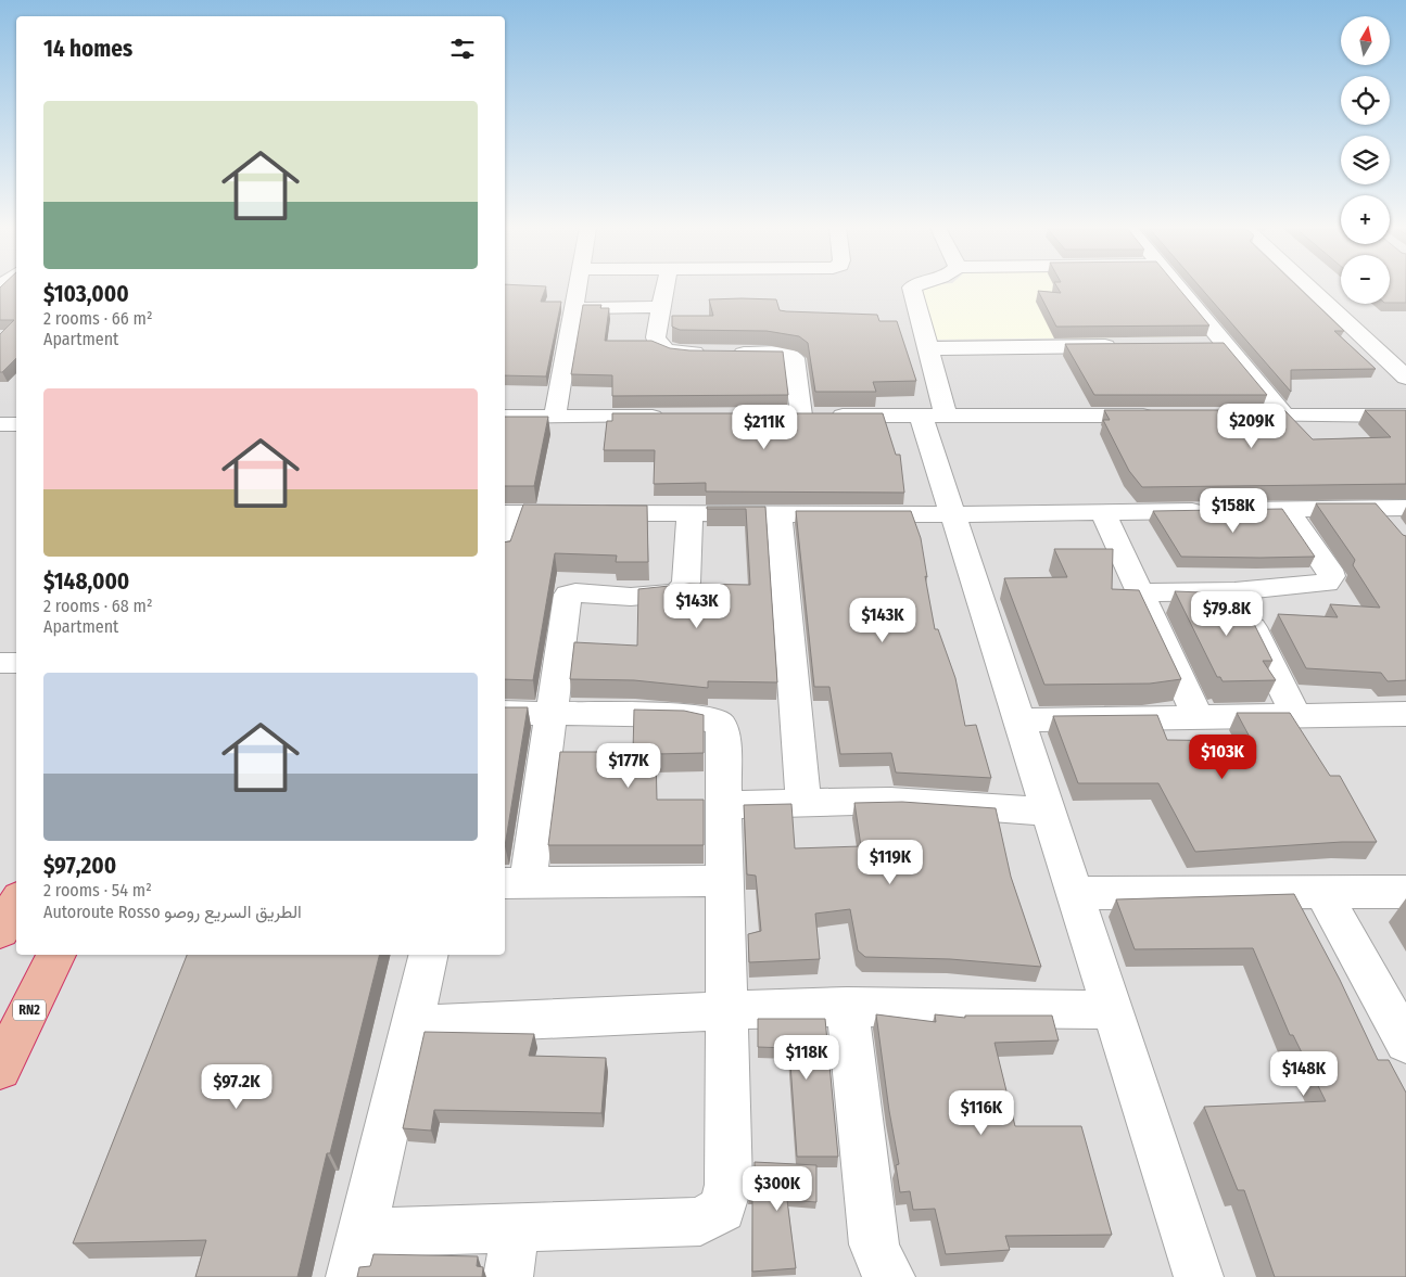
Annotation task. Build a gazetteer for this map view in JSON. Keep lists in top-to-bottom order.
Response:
{
  "streets": {
    "highway": ["RN2"]
  },
  "north": "top",
  "page": {
    "map_buttons": ["+", "−"],
    "heading": "14 homes",
    "list": [
      {
        "name": "$103,000",
        "note": "2 rooms · 66 m² · Apartment"
      },
      {
        "name": "$148,000",
        "note": "2 rooms · 68 m² · Apartment"
      },
      {
        "name": "$97,200",
        "note": "2 rooms · 54 m² · Autoroute Rosso الطريق السريع روصو"
      }
    ],
    "price": [
      "$209K",
      "$211K",
      "$158K",
      "$143K",
      "$79.8K",
      "$143K",
      "$103K",
      "$177K",
      "$119K",
      "$118K",
      "$148K",
      "$97.2K",
      "$116K",
      "$300K"
    ]
  }
}
